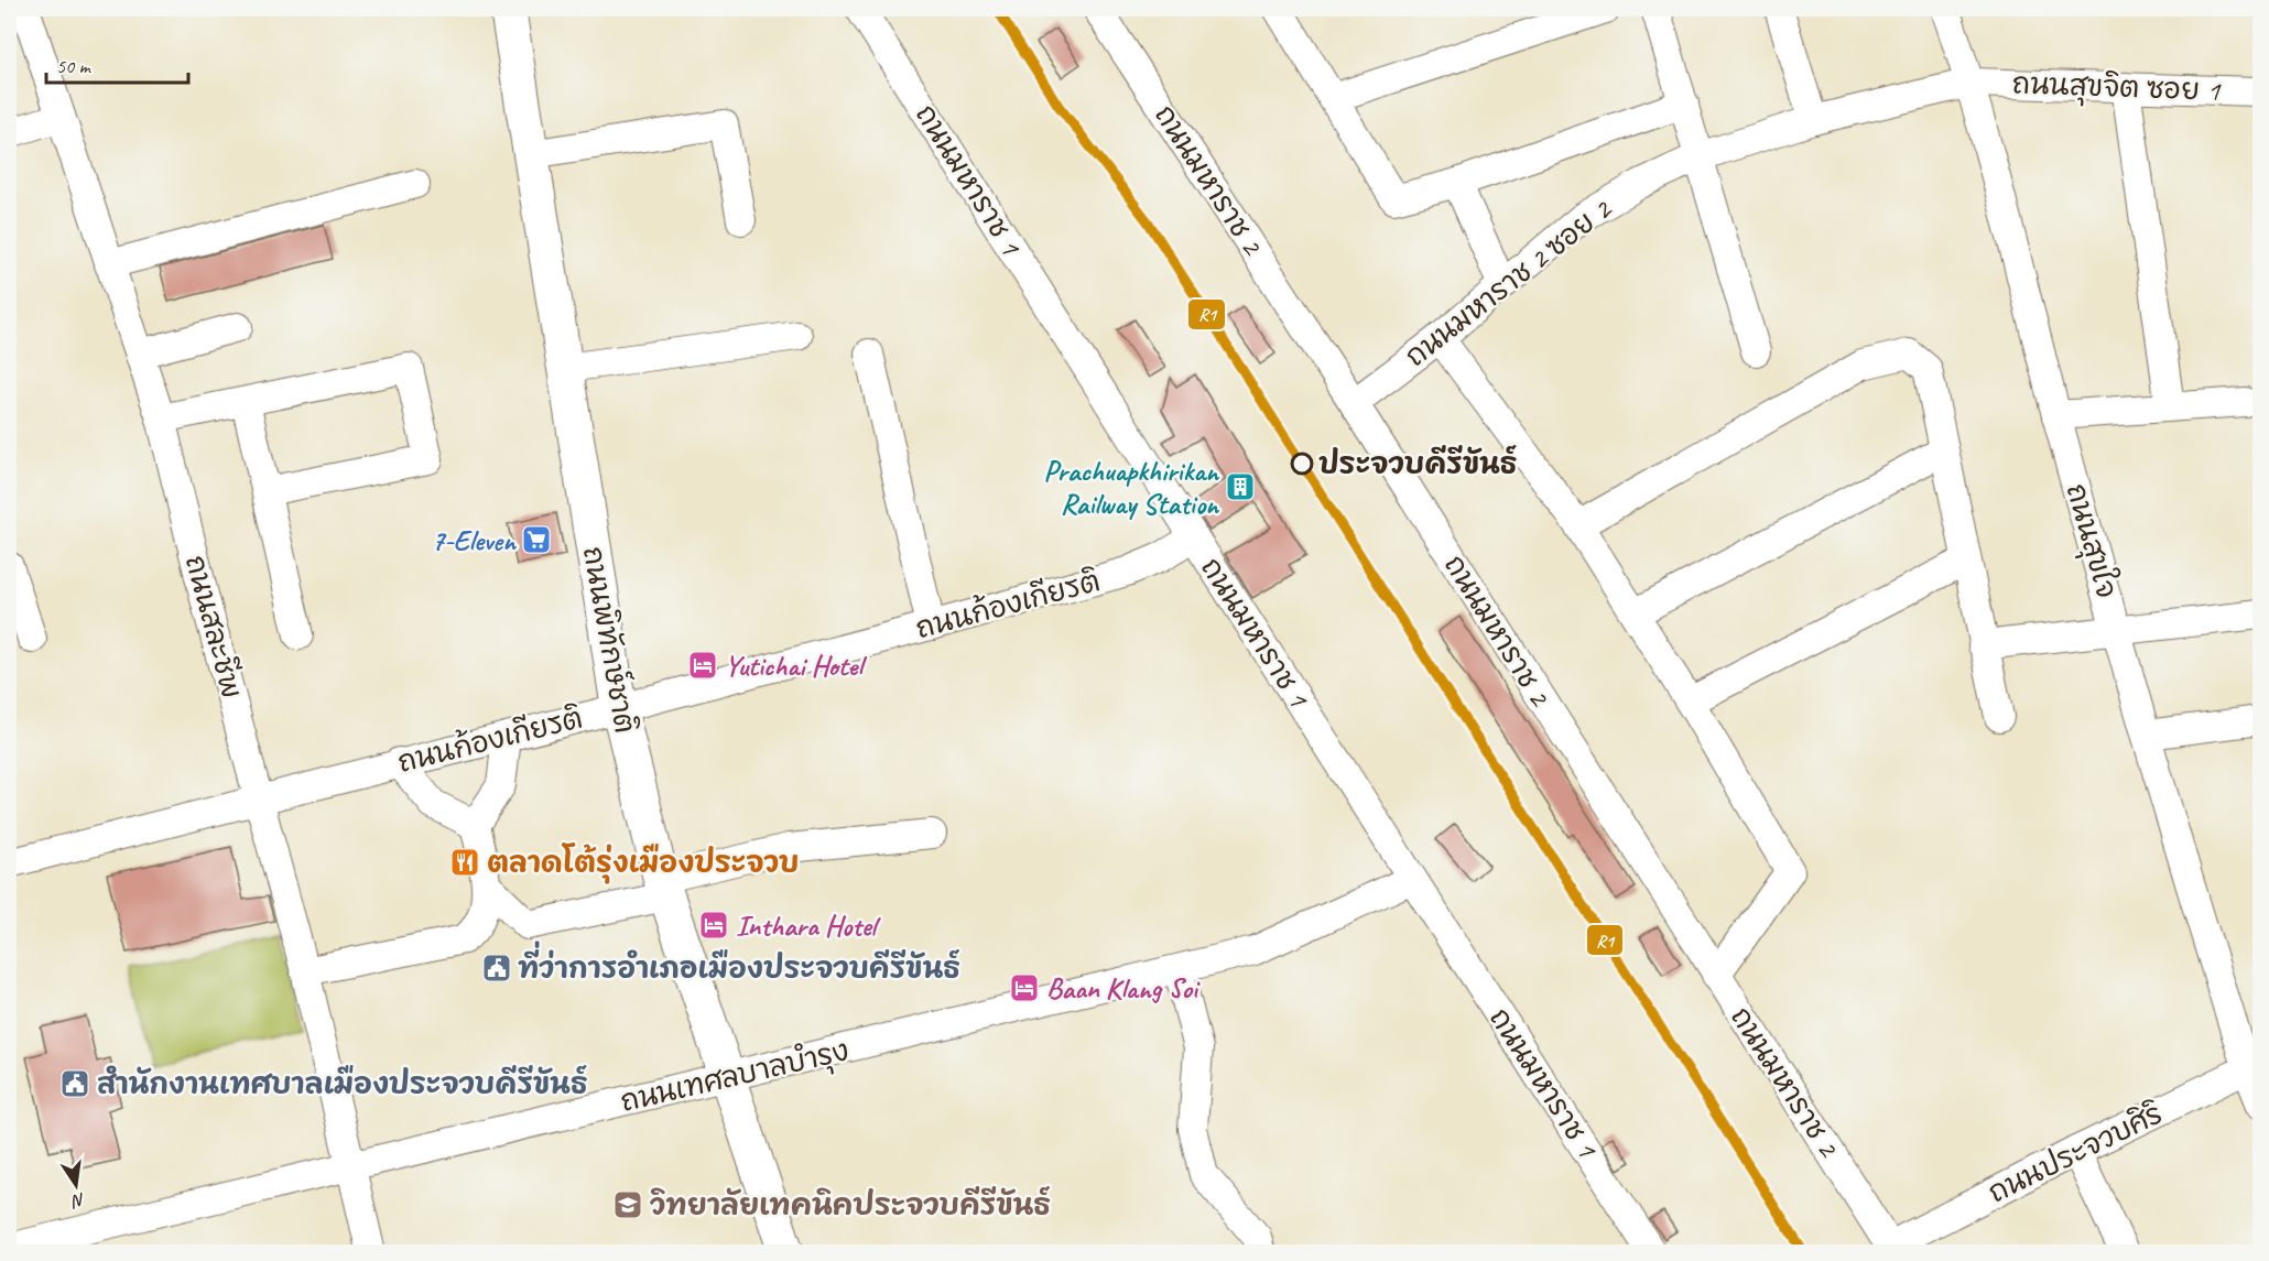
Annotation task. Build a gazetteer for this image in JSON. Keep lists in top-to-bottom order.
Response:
{
  "streets": {
    "main road": ["ถนนพิทักษ์ชาติ"],
    "street": [
      "ถนนสุขจิต ซอย 1",
      "ถนนมหาราช 1",
      "ถนนมหาราช 2",
      "ถนนมหาราช 2 ซอย 2",
      "ถนนสุขใจ",
      "ถนนก้องเกียรติ",
      "ถนนสละชีพ",
      "ถนนเทศลบาลบำรุง",
      "ถนนประจวบศิริ"
    ]
  },
  "crossings": [
    ["ถนนสุขจิต ซอย 1", "ถนนมหาราช 2 ซอย 2"],
    ["ถนนสุขจิต ซอย 1", "ถนนสุขใจ"],
    ["ถนนมหาราช 1", "ถนนก้องเกียรติ"],
    ["ถนนมหาราช 1", "ถนนเทศลบาลบำรุง"],
    ["ถนนมหาราช 2", "ถนนมหาราช 2 ซอย 2"],
    ["ถนนมหาราช 2", "ถนนประจวบศิริ"],
    ["ถนนมหาราช 2 ซอย 2", "ถนนสุขใจ"],
    ["ถนนสุขใจ", "ถนนประจวบศิริ"],
    ["ถนนก้องเกียรติ", "ถนนสละชีพ"],
    ["ถนนก้องเกียรติ", "ถนนพิทักษ์ชาติ"],
    ["ถนนสละชีพ", "ถนนเทศลบาลบำรุง"],
    ["ถนนพิทักษ์ชาติ", "ถนนเทศลบาลบำรุง"]
  ],
  "places": {
    "other": ["ประจวบคีรีขันธ์"],
    "building": ["Prachuapkhirikan Railway Station"],
    "supermarket": ["7-Eleven"],
    "hotel": ["Yutichai Hotel", "Inthara Hotel", "Baan Klang Soi"],
    "restaurant": ["ตลาดโต้รุ่งเมืองประจวบ"],
    "public building": ["ที่ว่าการอำเภอเมืองประจวบคีรีขันธ์", "สำนักงานเทศบาลเมืองประจวบคีรีขันธ์"],
    "school or university": ["วิทยาลัยเทคนิคประจวบคีรีขันธ์"]
  },
  "lines": ["transit line R1"],
  "scale_bar": "50 m",
  "north": "bottom"
}
